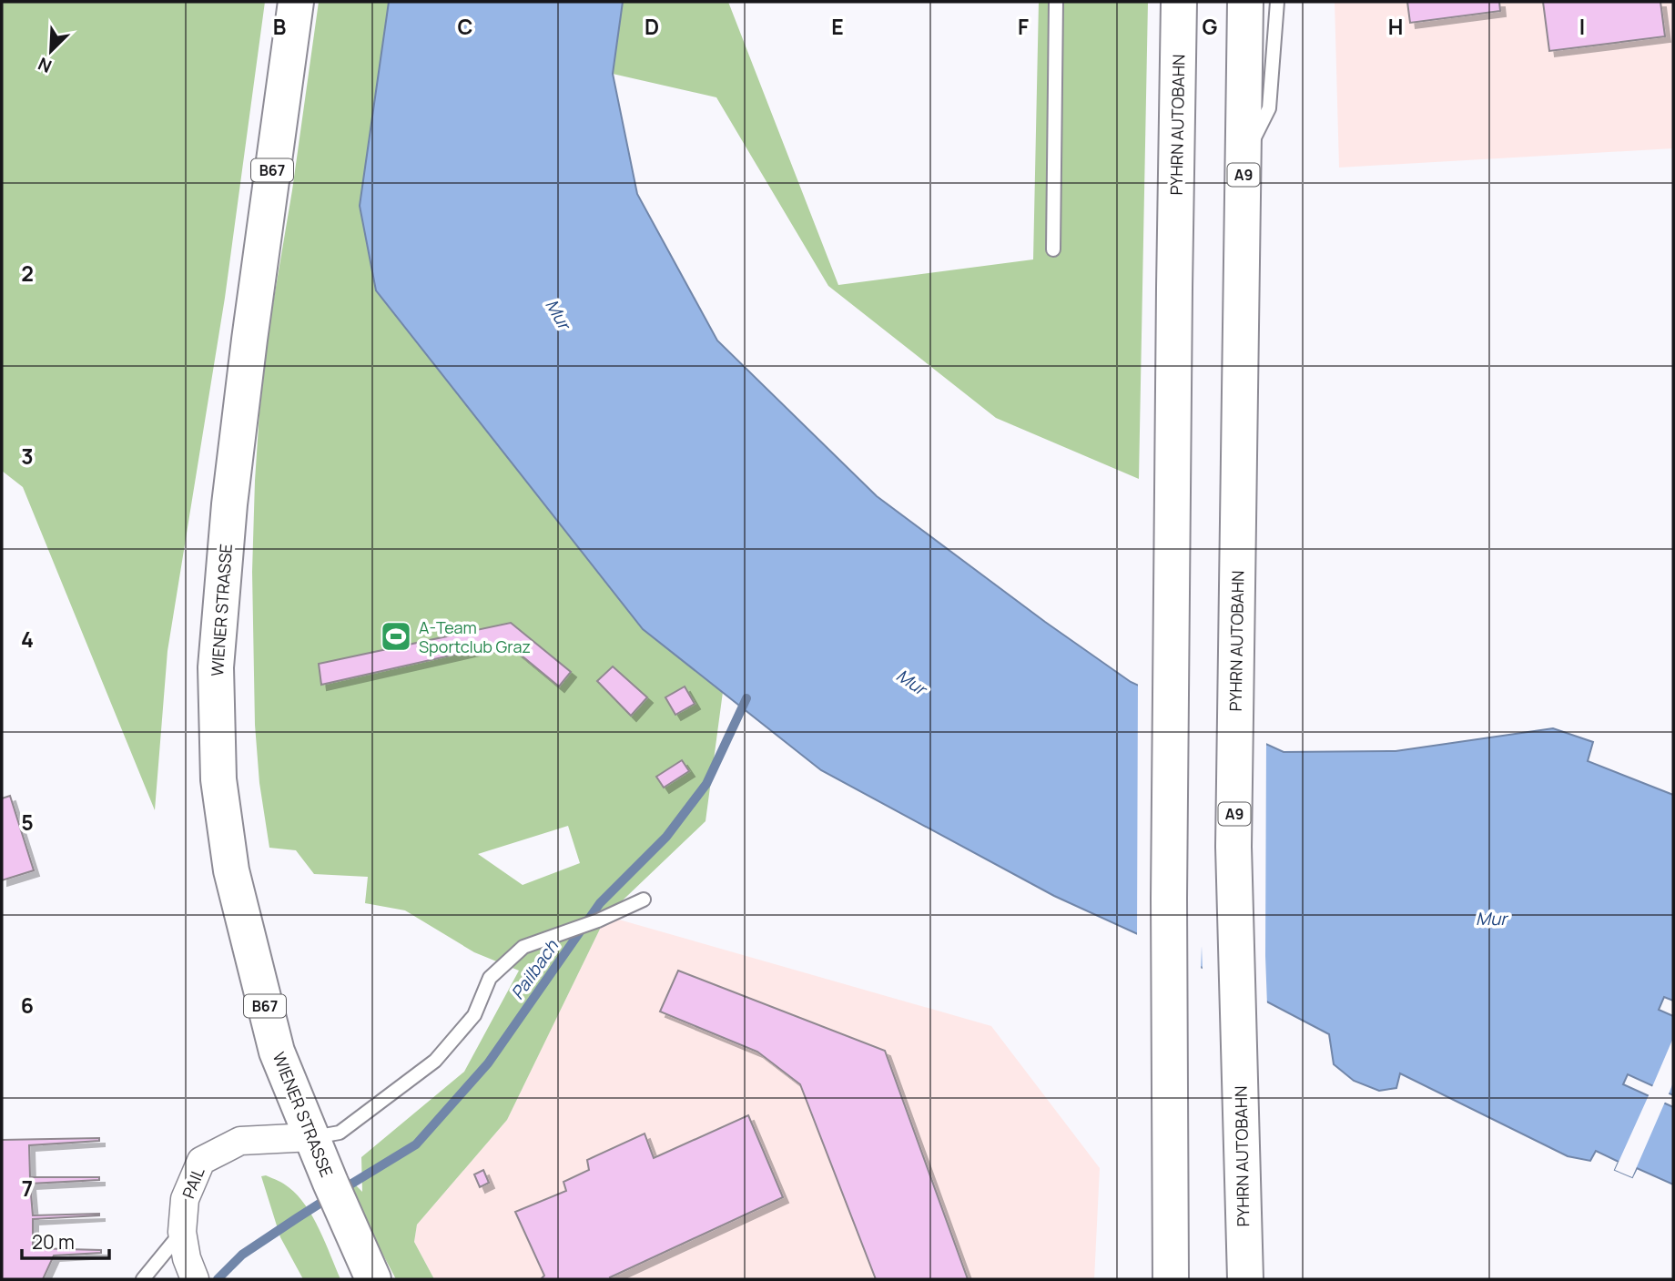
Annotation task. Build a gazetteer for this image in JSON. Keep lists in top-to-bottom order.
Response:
{
  "streets": {
    "main road": [
      "PYHRN AUTOBAHN",
      "B67",
      "A9",
      "WIENER STRASSE"
    ],
    "street": ["PAIL"]
  },
  "crossings": [
    ["WIENER STRASSE", "PAIL"]
  ],
  "water": ["Mur", "Pailbach"],
  "places": {
    "sports": ["A-Team Sportclub Graz"]
  },
  "scale_bar": "20 m",
  "north": "bottom left",
  "grid": {
    "columns": [
      "B",
      "C",
      "D",
      "E",
      "F",
      "G",
      "H",
      "I"
    ],
    "rows": [
      "2",
      "3",
      "4",
      "5",
      "6",
      "7"
    ]
  }
}
